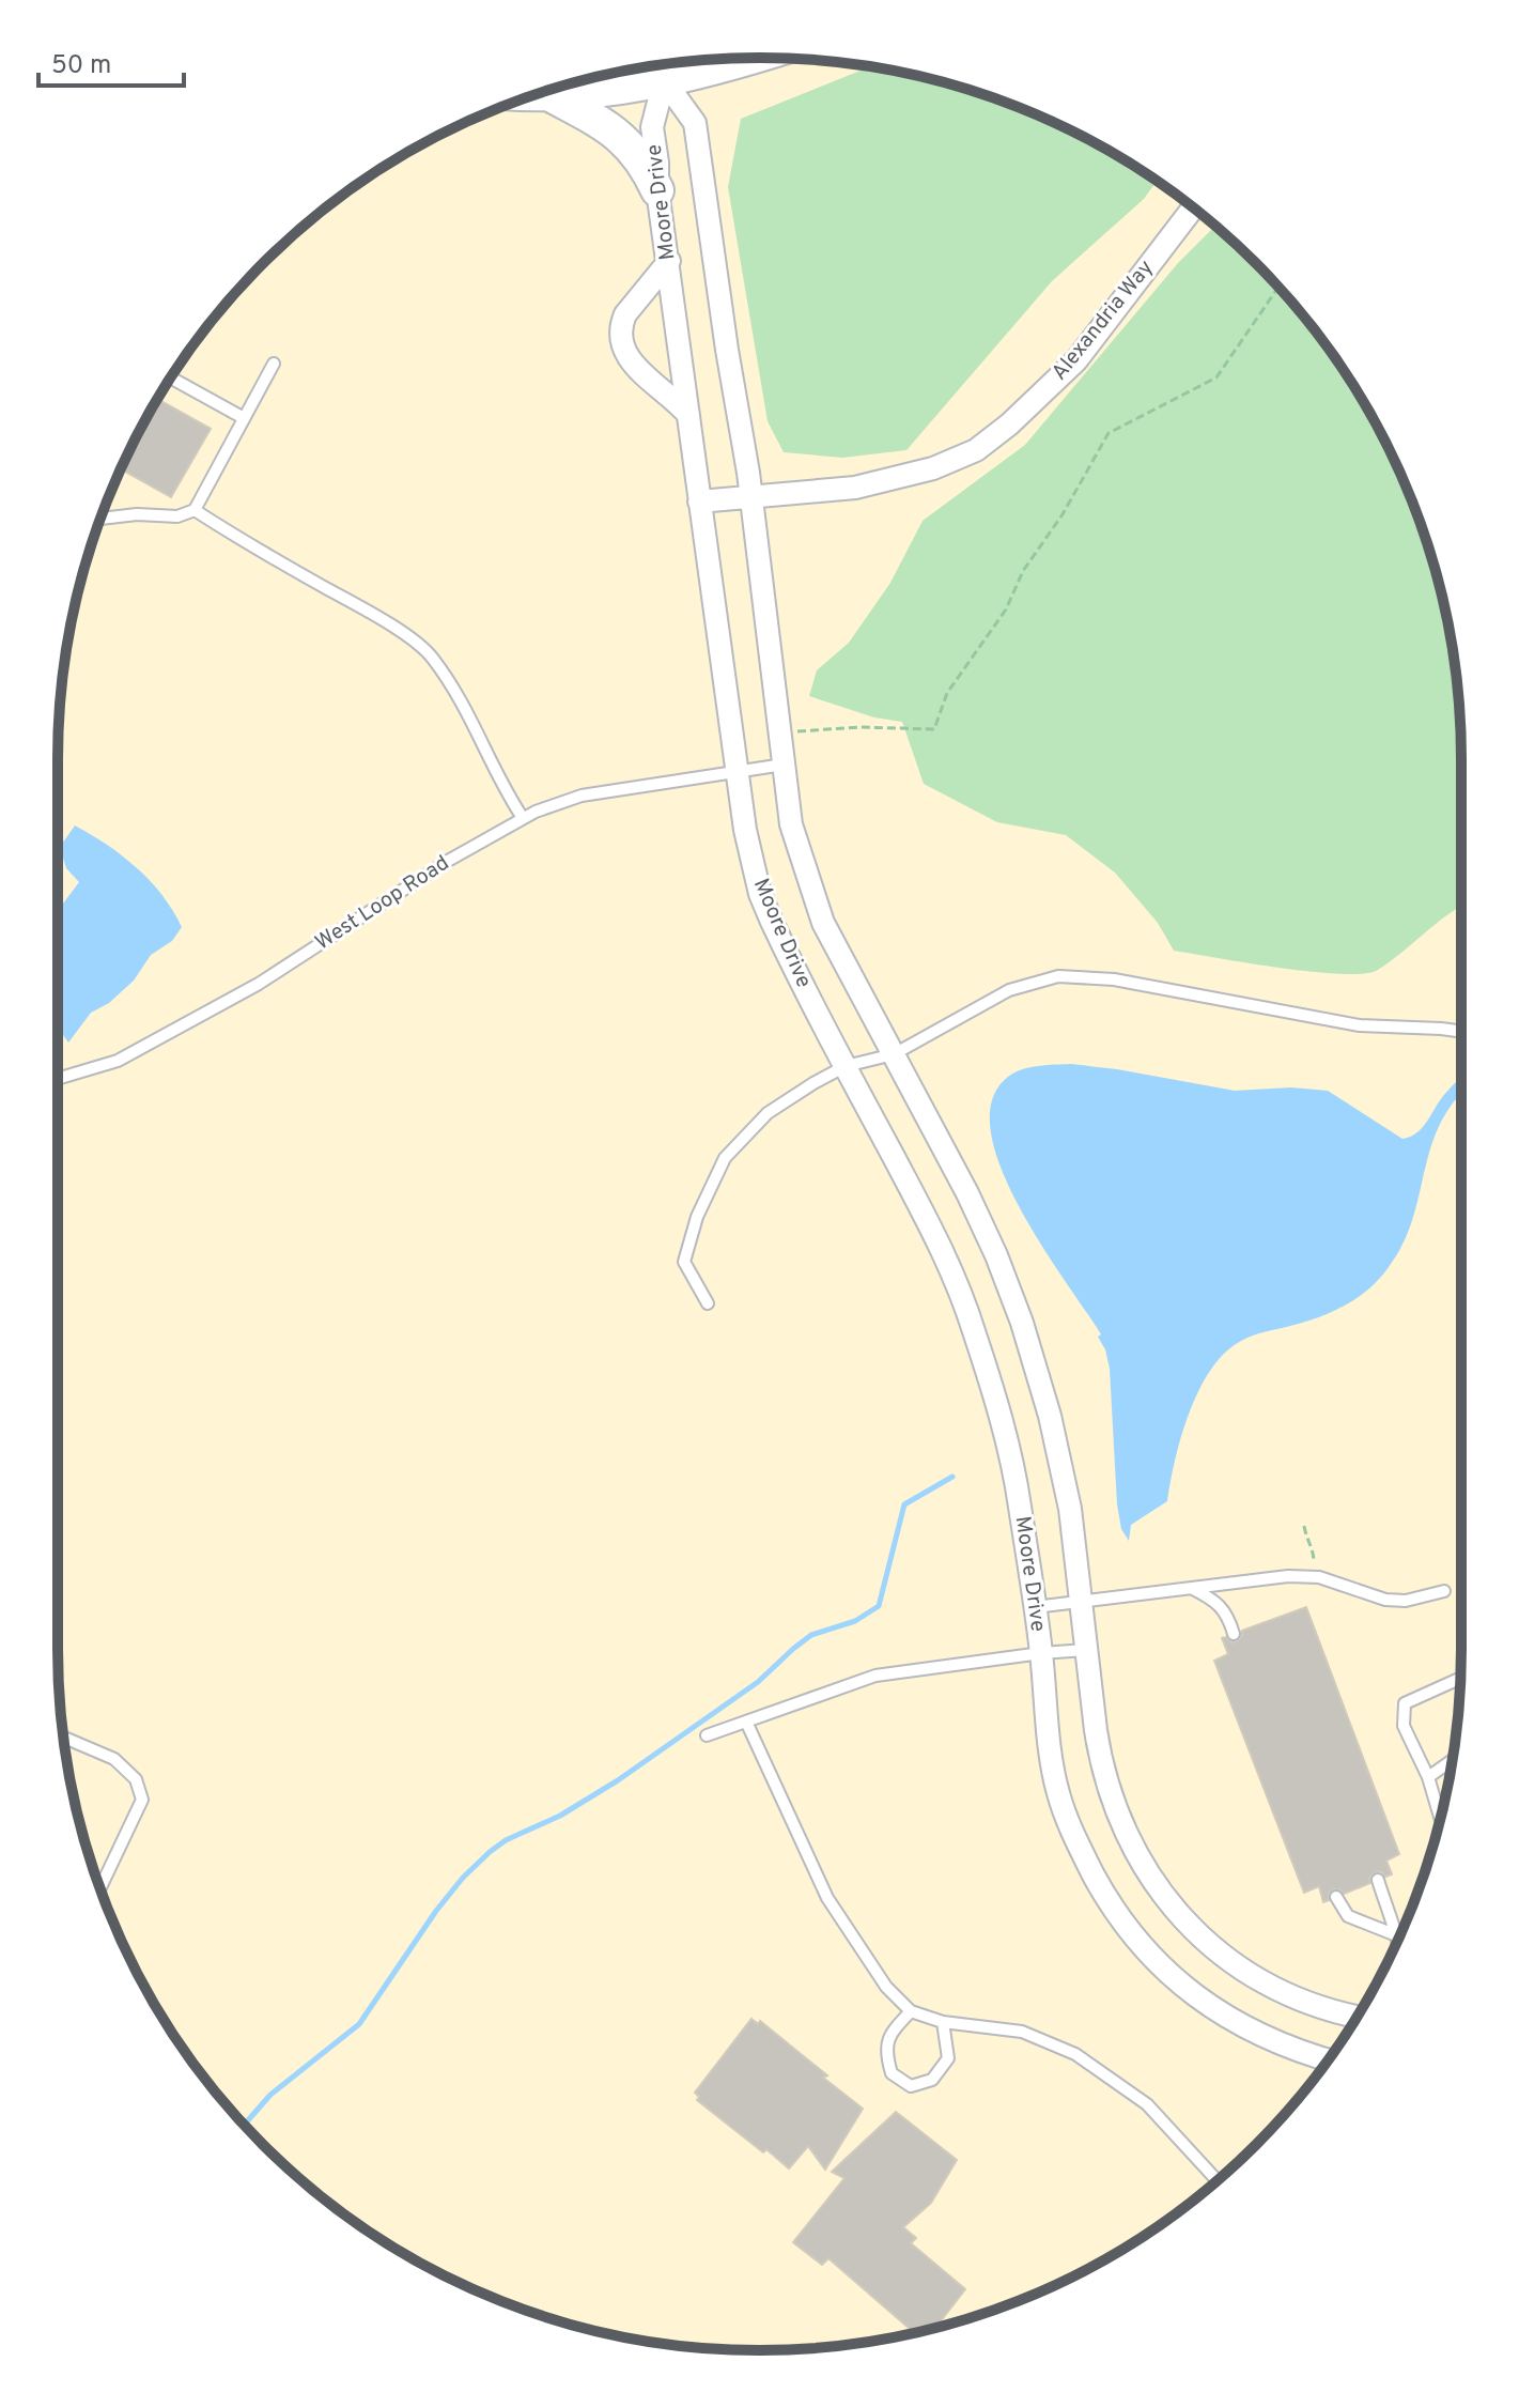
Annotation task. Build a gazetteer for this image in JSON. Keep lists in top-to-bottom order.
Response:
{
  "streets": {
    "street": ["Moore Drive", "Alexandria Way"],
    "lane": ["West Loop Road"]
  },
  "crossings": [
    ["Moore Drive", "Alexandria Way"],
    ["Moore Drive", "West Loop Road"]
  ],
  "scale_bar": "50 m"
}
